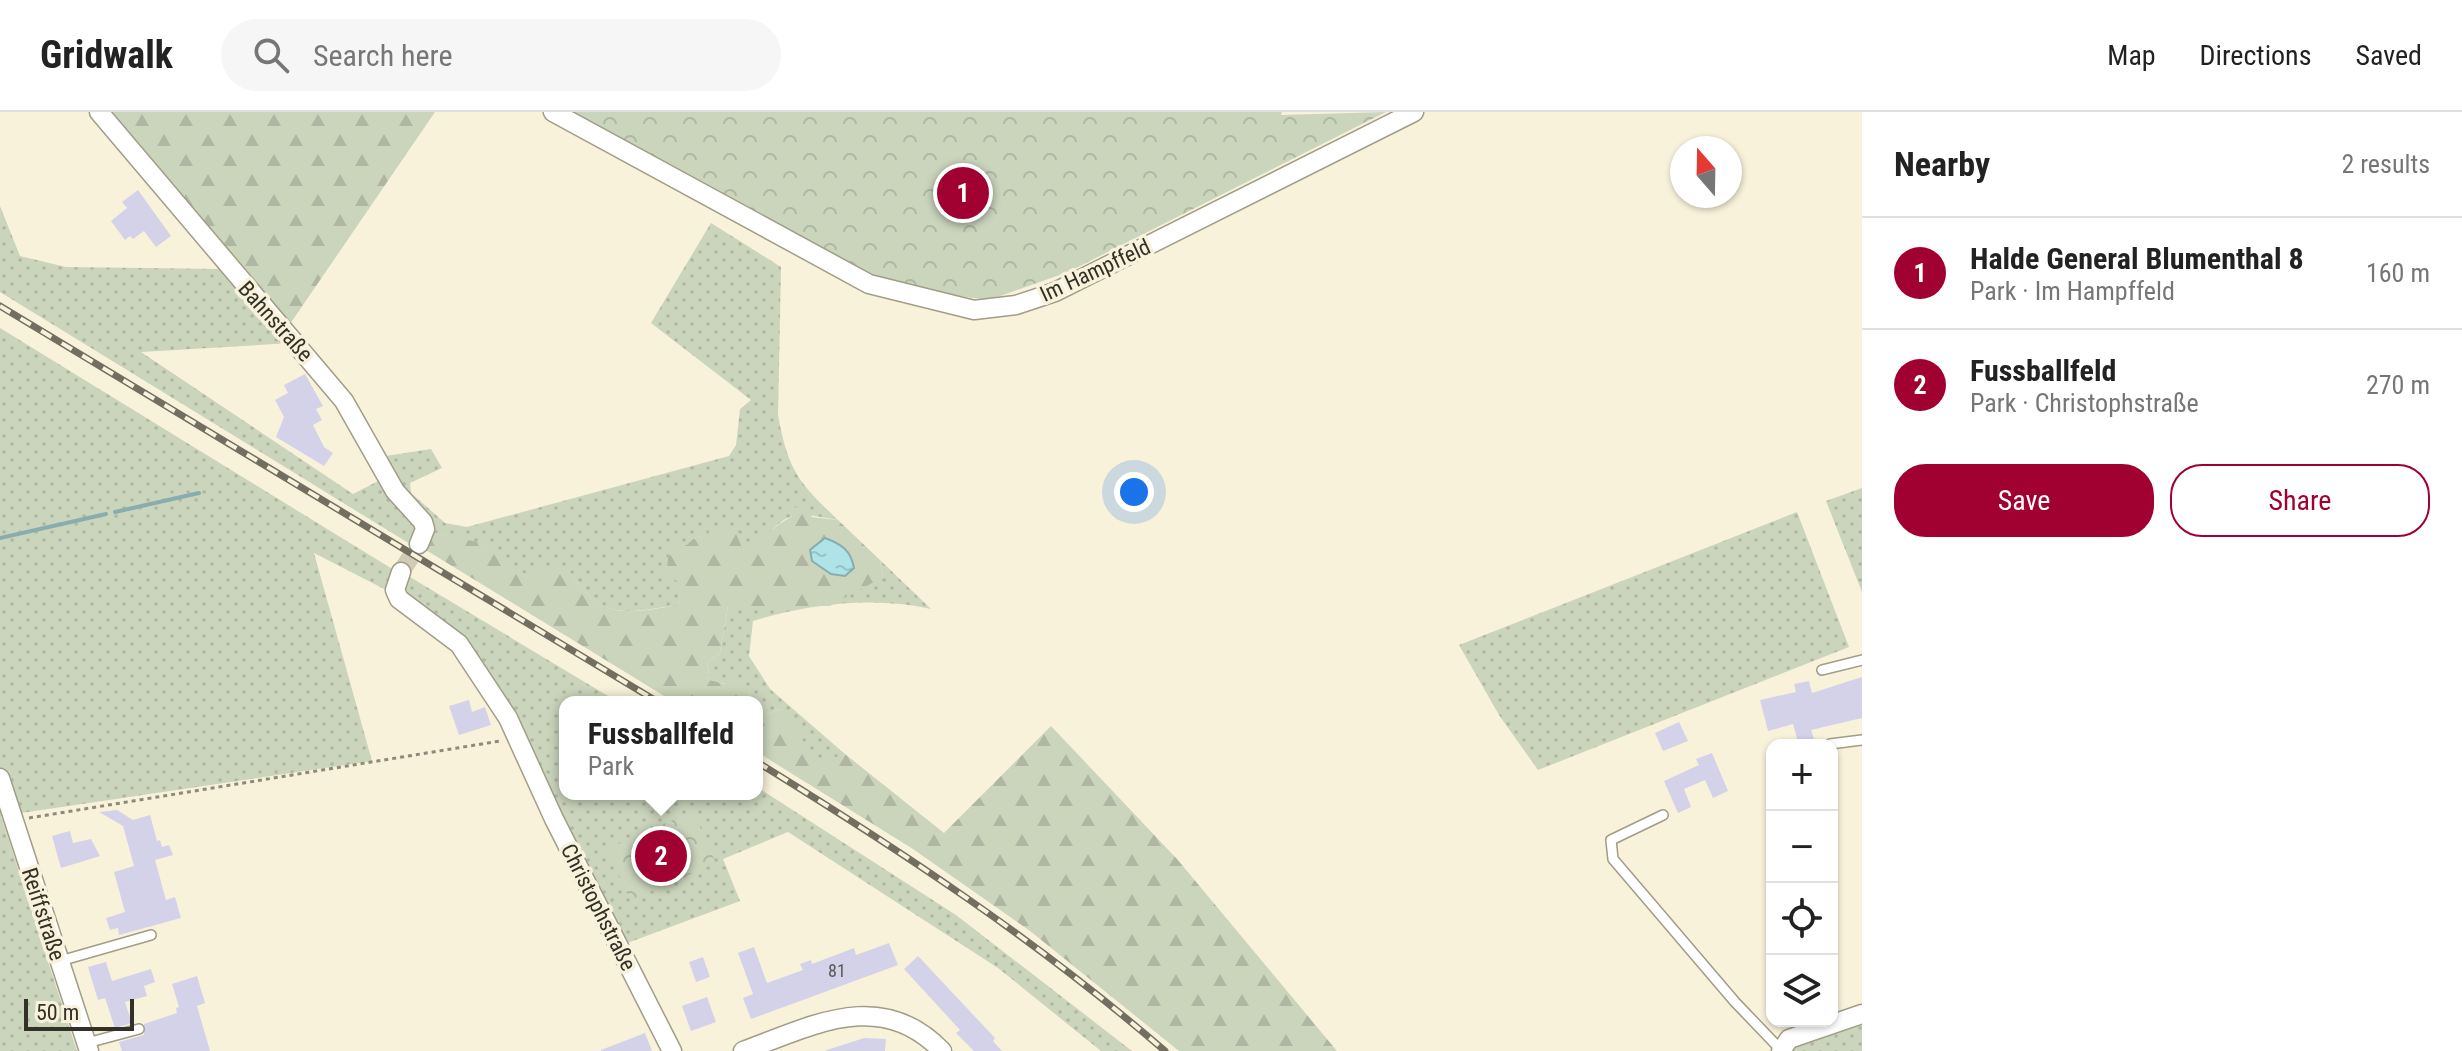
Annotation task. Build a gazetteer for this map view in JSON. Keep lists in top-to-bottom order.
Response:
{
  "streets": {
    "street": [
      "Im Hampffeld",
      "Bahnstraße",
      "Christophstraße",
      "Reiffstraße"
    ]
  },
  "house_numbers": ["81"],
  "scale_bar": "50 m",
  "north": "top",
  "page": {
    "header": "Gridwalk",
    "search": "Search here",
    "nav": ["Map", "Directions", "Saved"],
    "heading": ["Nearby", "2 results"],
    "pins": ["1", "2"],
    "list": [
      {
        "mark": "1",
        "name": "Halde General Blumenthal 8",
        "note": "Park · Im Hampffeld",
        "value": "160 m"
      },
      {
        "mark": "2",
        "name": "Fussballfeld",
        "note": "Park · Christophstraße",
        "value": "270 m"
      }
    ],
    "buttons": ["Save", "Share"],
    "popup": ["Fussballfeld", "Park"],
    "map_buttons": ["+", "−"],
    "scale": "50 m"
  }
}
